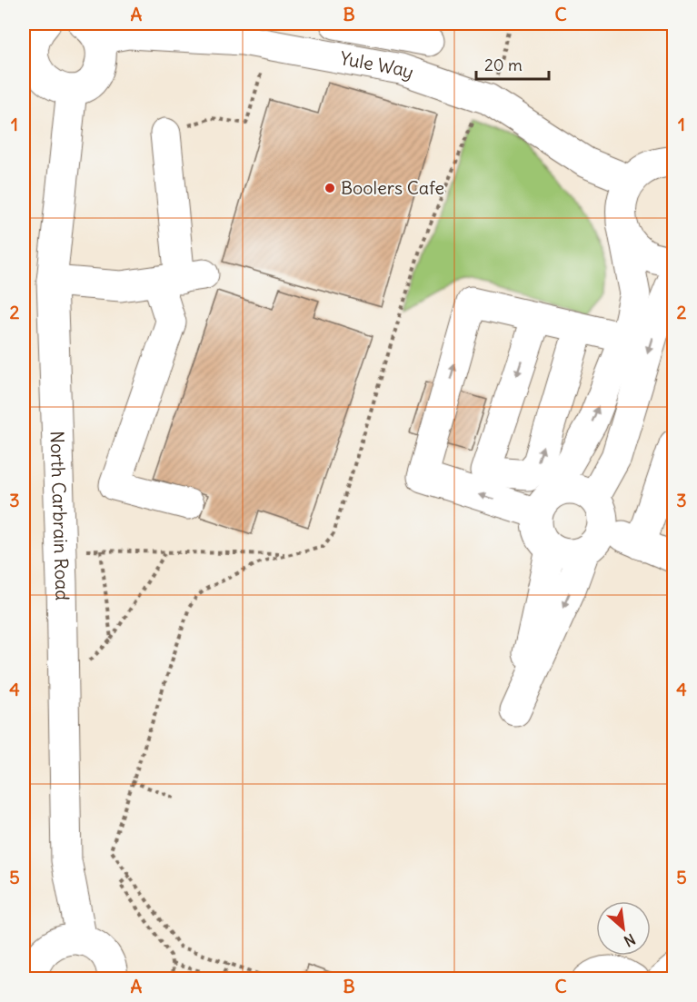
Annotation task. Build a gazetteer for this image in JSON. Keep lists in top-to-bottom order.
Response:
{
  "streets": {
    "street": ["Yule Way", "North Carbrain Road"]
  },
  "places": ["Boolers Cafe"],
  "scale_bar": "20 m",
  "north": "bottom right",
  "grid": {
    "columns": ["A", "B", "C"],
    "rows": [
      "1",
      "2",
      "3",
      "4",
      "5"
    ]
  }
}
